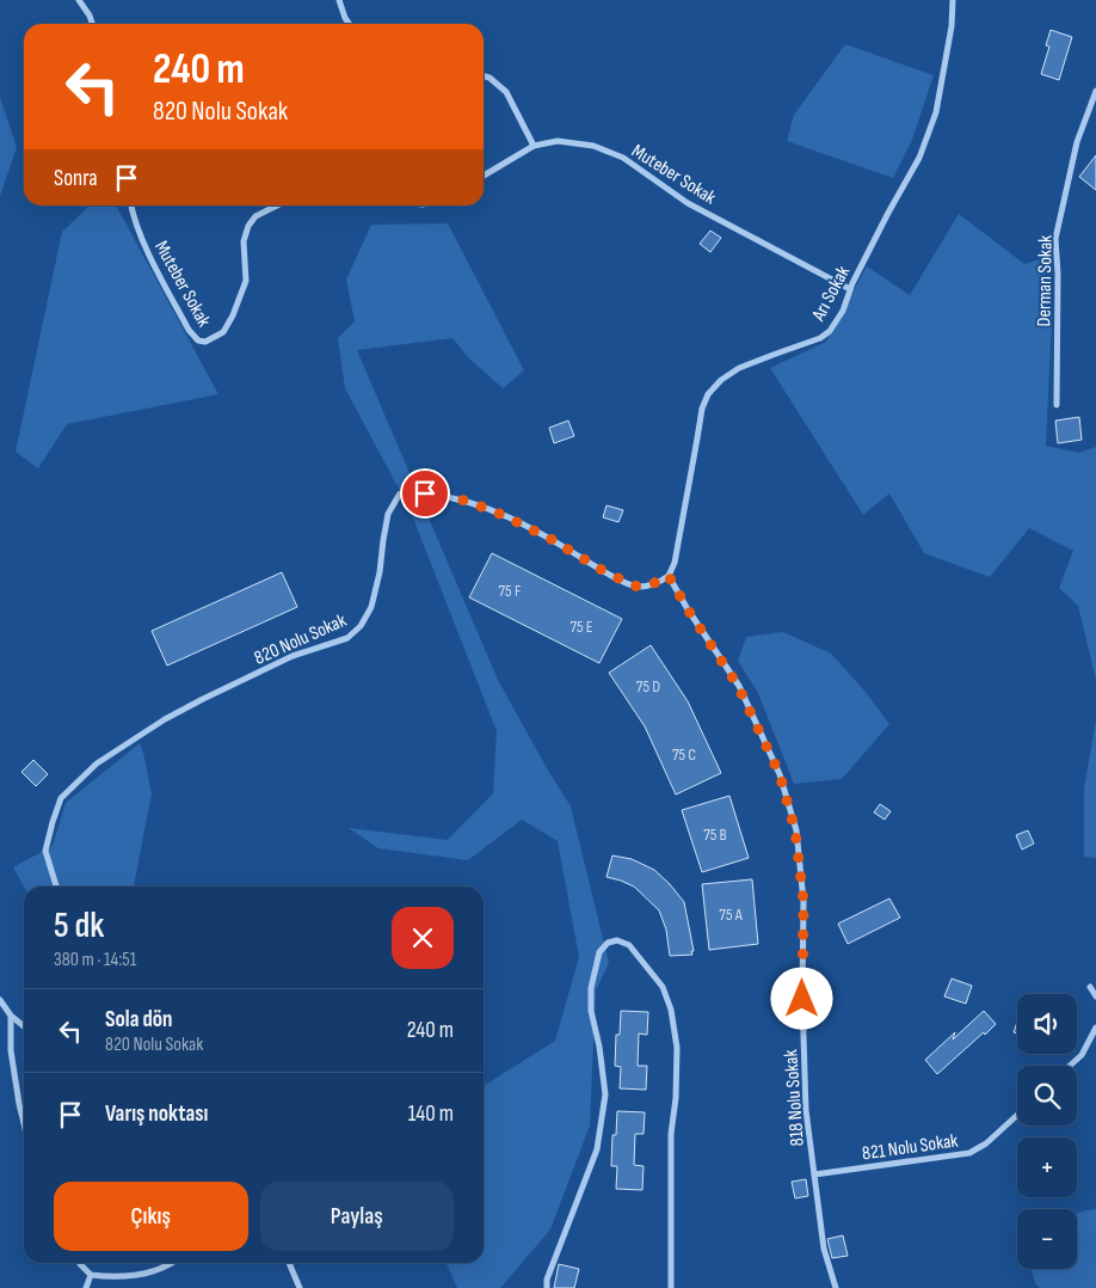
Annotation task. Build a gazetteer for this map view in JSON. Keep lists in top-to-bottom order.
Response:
{
  "streets": {
    "street": [
      "Muteber Sokak",
      "Derman Sokak",
      "Arı Sokak",
      "820 Nolu Sokak",
      "818 Nolu Sokak",
      "821 Nolu Sokak"
    ]
  },
  "crossings": [
    ["Muteber Sokak", "Arı Sokak"],
    ["Arı Sokak", "820 Nolu Sokak"],
    ["Arı Sokak", "818 Nolu Sokak"],
    ["820 Nolu Sokak", "818 Nolu Sokak"],
    ["818 Nolu Sokak", "821 Nolu Sokak"]
  ],
  "house_numbers": [
    "75 F",
    "75 E",
    "75 D",
    "75 C",
    "75 B",
    "75 A"
  ],
  "page": {
    "turn": ["240 m", "820 Nolu Sokak"],
    "then": "Sonra",
    "heading": ["5 dk", "380 m · 14:51"],
    "list": [
      {
        "name": "Sola dön",
        "note": "820 Nolu Sokak",
        "value": "240 m"
      },
      {
        "name": "Varış noktası",
        "value": "140 m"
      }
    ],
    "map_buttons": ["+", "−"],
    "buttons": ["Çıkış", "Paylaş"]
  }
}
